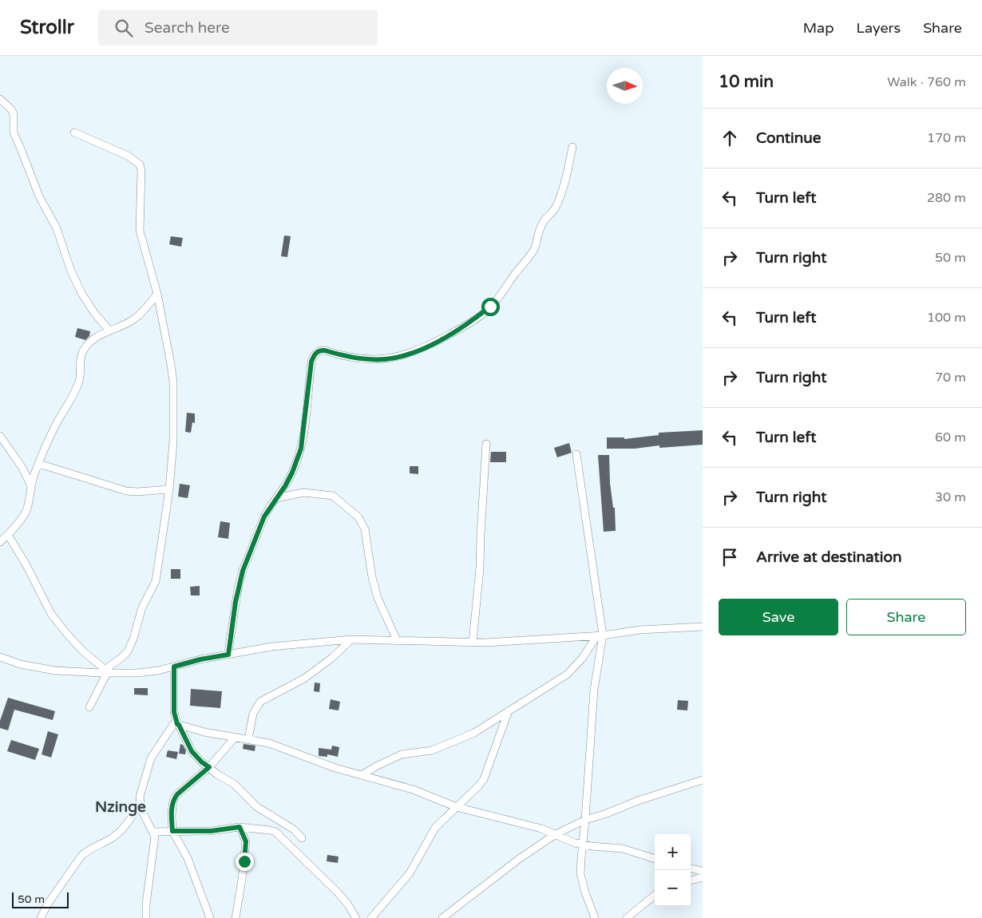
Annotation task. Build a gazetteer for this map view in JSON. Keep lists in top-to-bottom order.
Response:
{
  "districts": ["Nzinge"],
  "scale_bar": "50 m",
  "north": "right",
  "page": {
    "header": "Strollr",
    "search": "Search here",
    "nav": ["Map", "Layers", "Share"],
    "heading": ["10 min", "Walk · 760 m"],
    "list": [
      ["Continue", "170 m"],
      ["Turn left", "280 m"],
      ["Turn right", "50 m"],
      ["Turn left", "100 m"],
      ["Turn right", "70 m"],
      ["Turn left", "60 m"],
      ["Turn right", "30 m"],
      "Arrive at destination"
    ],
    "buttons": ["Save", "Share"],
    "map_buttons": ["+", "−"],
    "scale": "50 m"
  }
}
